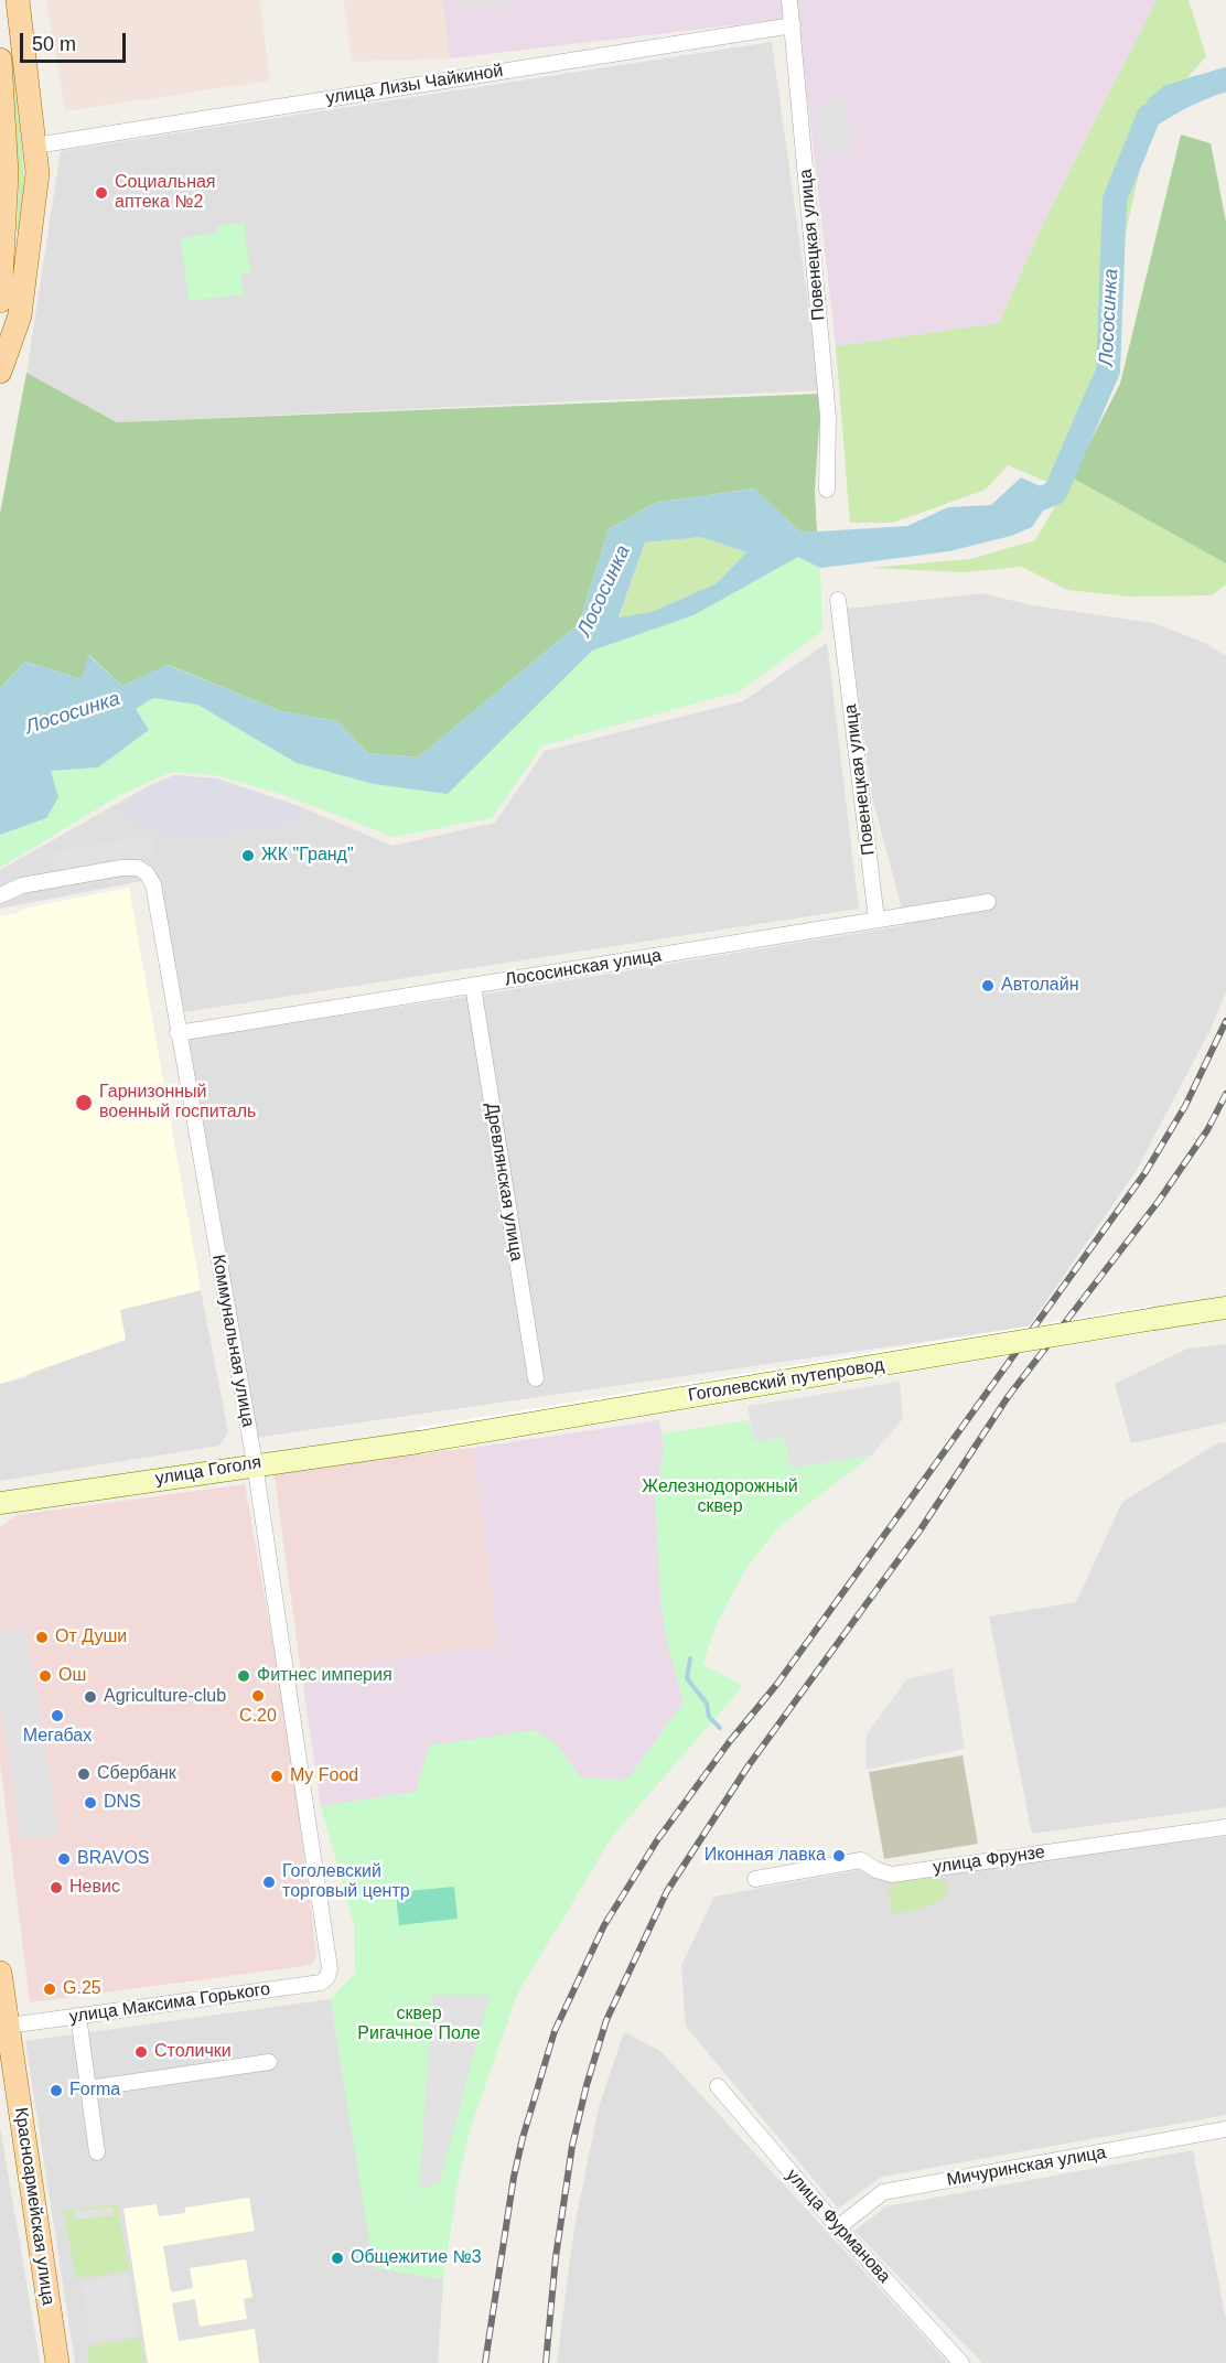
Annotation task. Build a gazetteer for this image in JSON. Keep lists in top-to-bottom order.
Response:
{
  "streets": {
    "main road": ["Гоголевский путепровод", "улица Гоголя", "Красноармейская улица"],
    "street": [
      "улица Лизы Чайкиной",
      "Повенецкая улица",
      "Лососинская улица",
      "Древлянская улица",
      "Коммунальная улица",
      "улица Фрунзе",
      "улица Максима Горького",
      "Мичуринская улица",
      "улица Фурманова"
    ]
  },
  "crossings": [
    ["улица Лизы Чайкиной", "Повенецкая улица"],
    ["Повенецкая улица", "Лососинская улица"],
    ["Лососинская улица", "Древлянская улица"],
    ["Лососинская улица", "Коммунальная улица"],
    ["Коммунальная улица", "улица Гоголя"],
    ["Коммунальная улица", "улица Максима Горького"],
    ["Гоголевский путепровод", "улица Гоголя"],
    ["улица Максима Горького", "Красноармейская улица"],
    ["Мичуринская улица", "улица Фурманова"]
  ],
  "water": ["Лососинка"],
  "parks": ["Железнодорожный сквер", "сквер Ригачное Поле"],
  "places": [
    "Социальная аптека №2",
    "ЖК \"Гранд\"",
    "Автолайн",
    "Гарнизонный военный госпиталь",
    "От Души",
    "Ош",
    "Фитнес империя",
    "C.20",
    "Agriculture-club",
    "Мегабах",
    "Сбербанк",
    "My Food",
    "DNS",
    "Иконная лавка",
    "BRAVOS",
    "Гоголевский торговый центр",
    "Невис",
    "G.25",
    "Столички",
    "Forma",
    "Общежитие №3"
  ],
  "scale_bar": "50 m"
}
